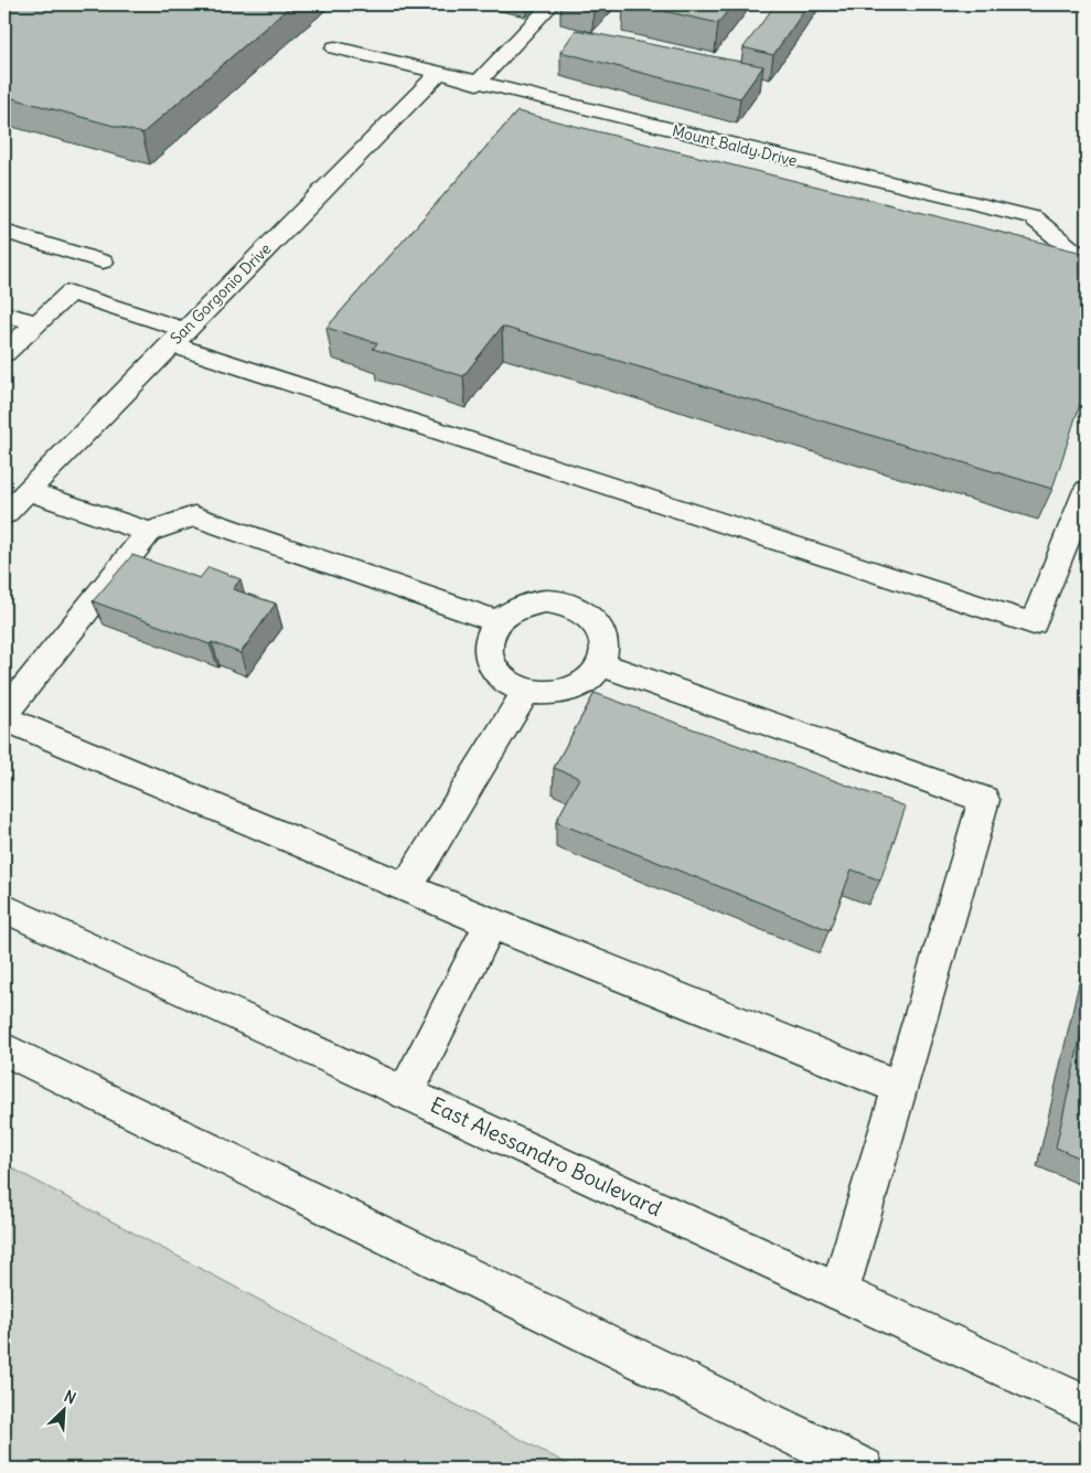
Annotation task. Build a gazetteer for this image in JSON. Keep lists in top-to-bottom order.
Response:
{
  "streets": {
    "street": ["Mount Baldy Drive", "San Gorgonio Drive", "East Alessandro Boulevard"]
  },
  "crossings": [
    ["Mount Baldy Drive", "San Gorgonio Drive"]
  ],
  "north": "top right"
}
